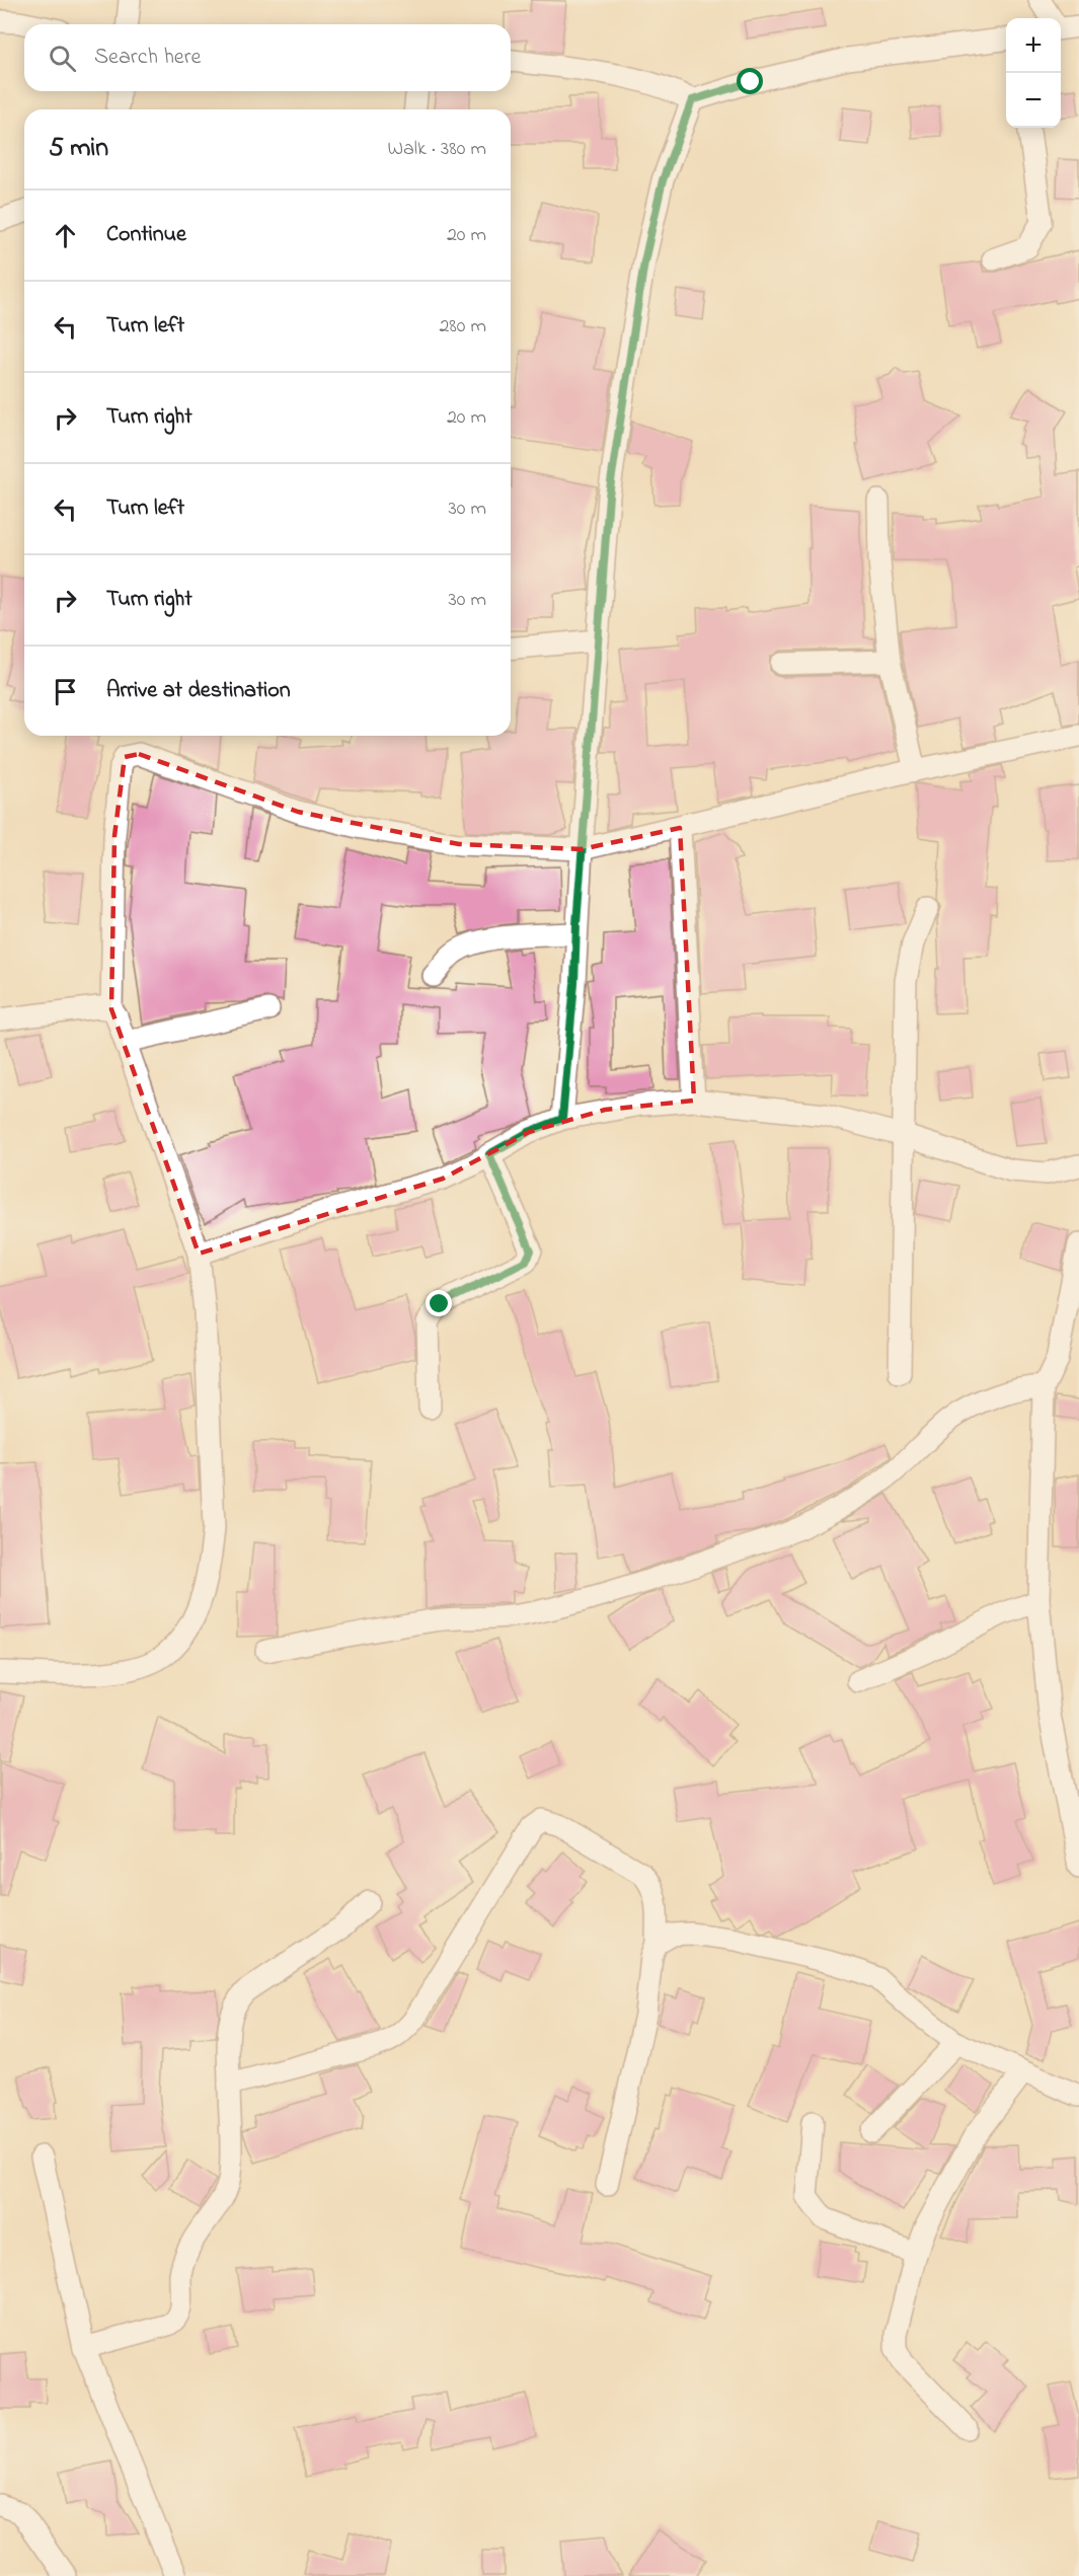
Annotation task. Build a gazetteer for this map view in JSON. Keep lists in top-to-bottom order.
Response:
{
  "page": {
    "map_buttons": ["+", "−"],
    "search": "Search here",
    "heading": ["5 min", "Walk · 380 m"],
    "list": [
      ["Continue", "20 m"],
      ["Turn left", "280 m"],
      ["Turn right", "20 m"],
      ["Turn left", "30 m"],
      ["Turn right", "30 m"],
      "Arrive at destination"
    ]
  }
}
